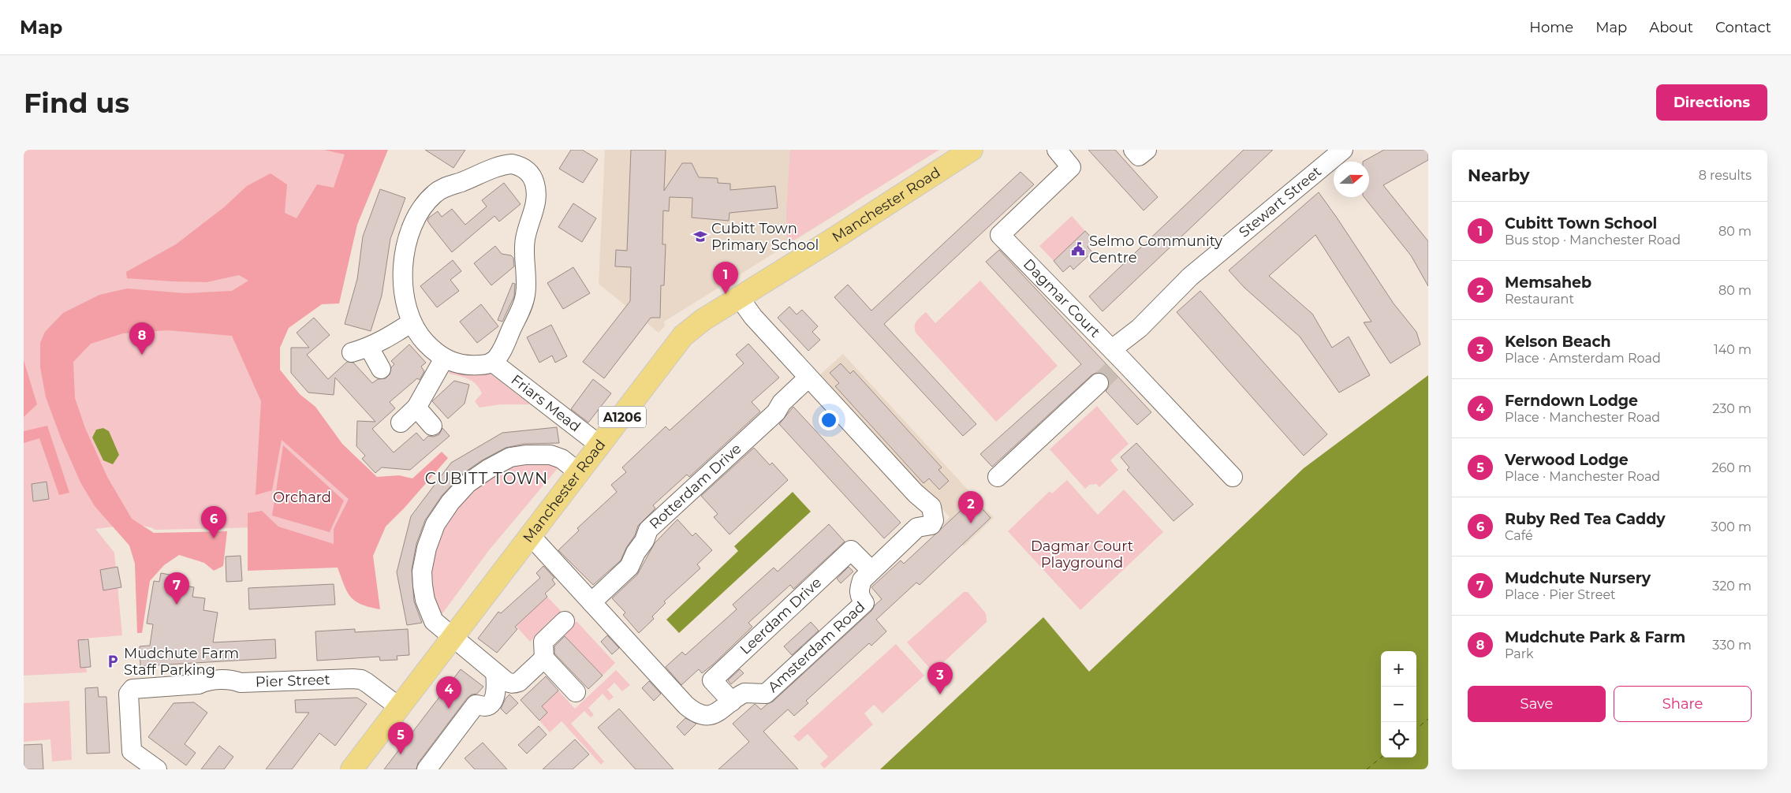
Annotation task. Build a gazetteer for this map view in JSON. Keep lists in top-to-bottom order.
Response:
{
  "streets": {
    "main road": ["Manchester Road", "A1206"],
    "street": [
      "Stewart Street",
      "Dagmar Court",
      "Friars Mead",
      "Rotterdam Drive",
      "Leerdam Drive",
      "Amsterdam Road",
      "Pier Street"
    ]
  },
  "crossings": [
    ["Stewart Street", "Dagmar Court"],
    ["Manchester Road", "Friars Mead"],
    ["Manchester Road", "Amsterdam Road"],
    ["Manchester Road", "Pier Street"],
    ["Rotterdam Drive", "Amsterdam Road"],
    ["Leerdam Drive", "Amsterdam Road"]
  ],
  "districts": ["CUBITT TOWN"],
  "parks": ["Orchard", "Dagmar Court Playground"],
  "places": {
    "school or university": ["Cubitt Town Primary School"],
    "public building": ["Selmo Community Centre"],
    "parking": ["Mudchute Farm Staff Parking"]
  },
  "north": "right",
  "page": {
    "header": "Map",
    "nav": [
      "Home",
      "Map",
      "About",
      "Contact"
    ],
    "buttons": [
      "Directions",
      ["Save", "Share"]
    ],
    "title": "Find us",
    "heading": ["Nearby", "8 results"],
    "list": [
      {
        "mark": "1",
        "name": "Cubitt Town School",
        "note": "Bus stop · Manchester Road",
        "value": "80 m"
      },
      {
        "mark": "2",
        "name": "Memsaheb",
        "note": "Restaurant",
        "value": "80 m"
      },
      {
        "mark": "3",
        "name": "Kelson Beach",
        "note": "Place · Amsterdam Road",
        "value": "140 m"
      },
      {
        "mark": "4",
        "name": "Ferndown Lodge",
        "note": "Place · Manchester Road",
        "value": "230 m"
      },
      {
        "mark": "5",
        "name": "Verwood Lodge",
        "note": "Place · Manchester Road",
        "value": "260 m"
      },
      {
        "mark": "6",
        "name": "Ruby Red Tea Caddy",
        "note": "Café",
        "value": "300 m"
      },
      {
        "mark": "7",
        "name": "Mudchute Nursery",
        "note": "Place · Pier Street",
        "value": "320 m"
      },
      {
        "mark": "8",
        "name": "Mudchute Park & Farm",
        "note": "Park",
        "value": "330 m"
      }
    ],
    "pins": [
      "1",
      "8",
      "2",
      "6",
      "7",
      "3",
      "4",
      "5"
    ],
    "map_buttons": ["+", "−"]
  }
}
